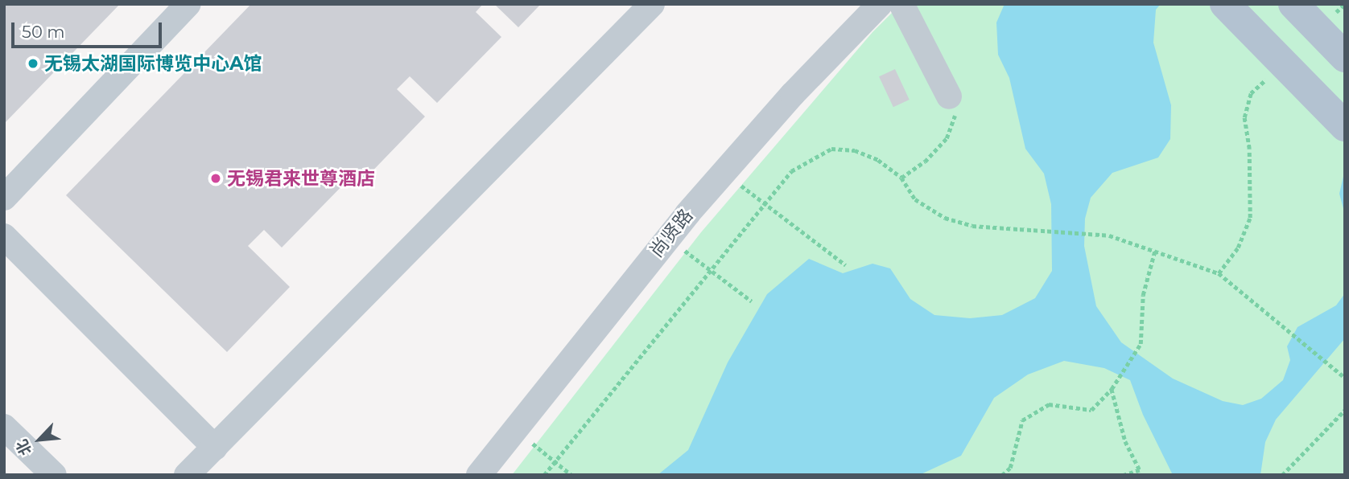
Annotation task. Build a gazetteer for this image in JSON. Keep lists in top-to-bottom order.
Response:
{
  "streets": {
    "street": ["尚贤路"]
  },
  "places": ["无锡太湖国际博览中心A馆", "无锡君来世尊酒店"],
  "scale_bar": "50 m",
  "north": "bottom left"
}
